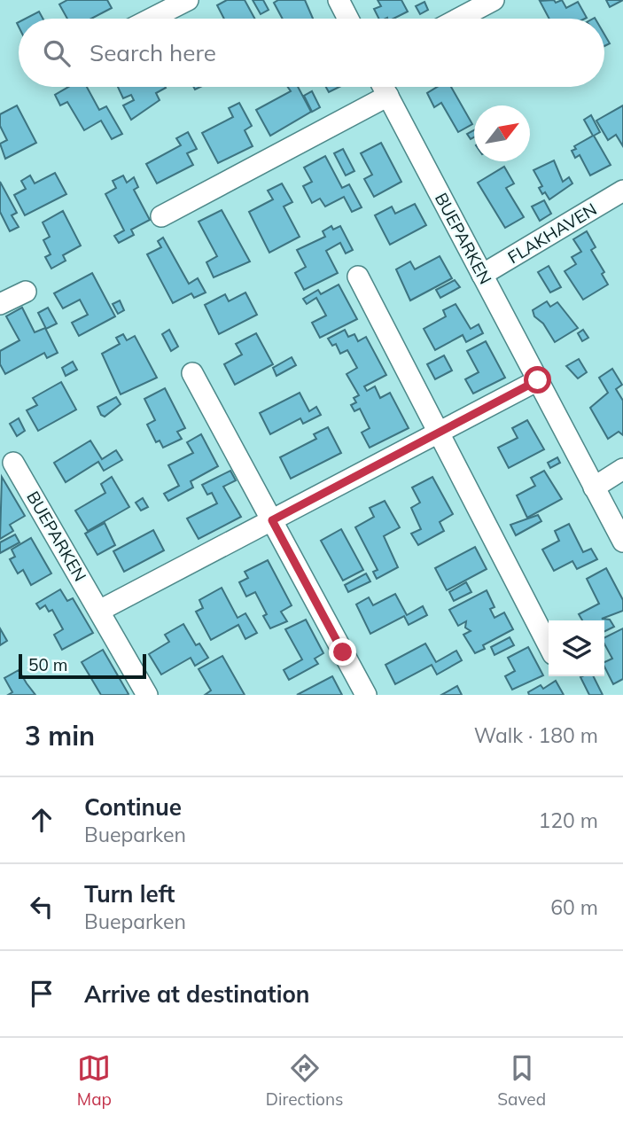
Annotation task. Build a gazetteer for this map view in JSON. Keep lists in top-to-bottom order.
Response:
{
  "streets": {
    "street": ["FLAKHAVEN", "BUEPARKEN"]
  },
  "crossings": [
    ["FLAKHAVEN", "BUEPARKEN"]
  ],
  "scale_bar": "50 m",
  "north": "top right",
  "page": {
    "search": "Search here",
    "scale": "50 m",
    "heading": ["3 min", "Walk · 180 m"],
    "list": [
      ["Continue", "Bueparken", "120 m"],
      ["Turn left", "Bueparken", "60 m"],
      "Arrive at destination"
    ],
    "nav": ["Map", "Directions", "Saved"]
  }
}
